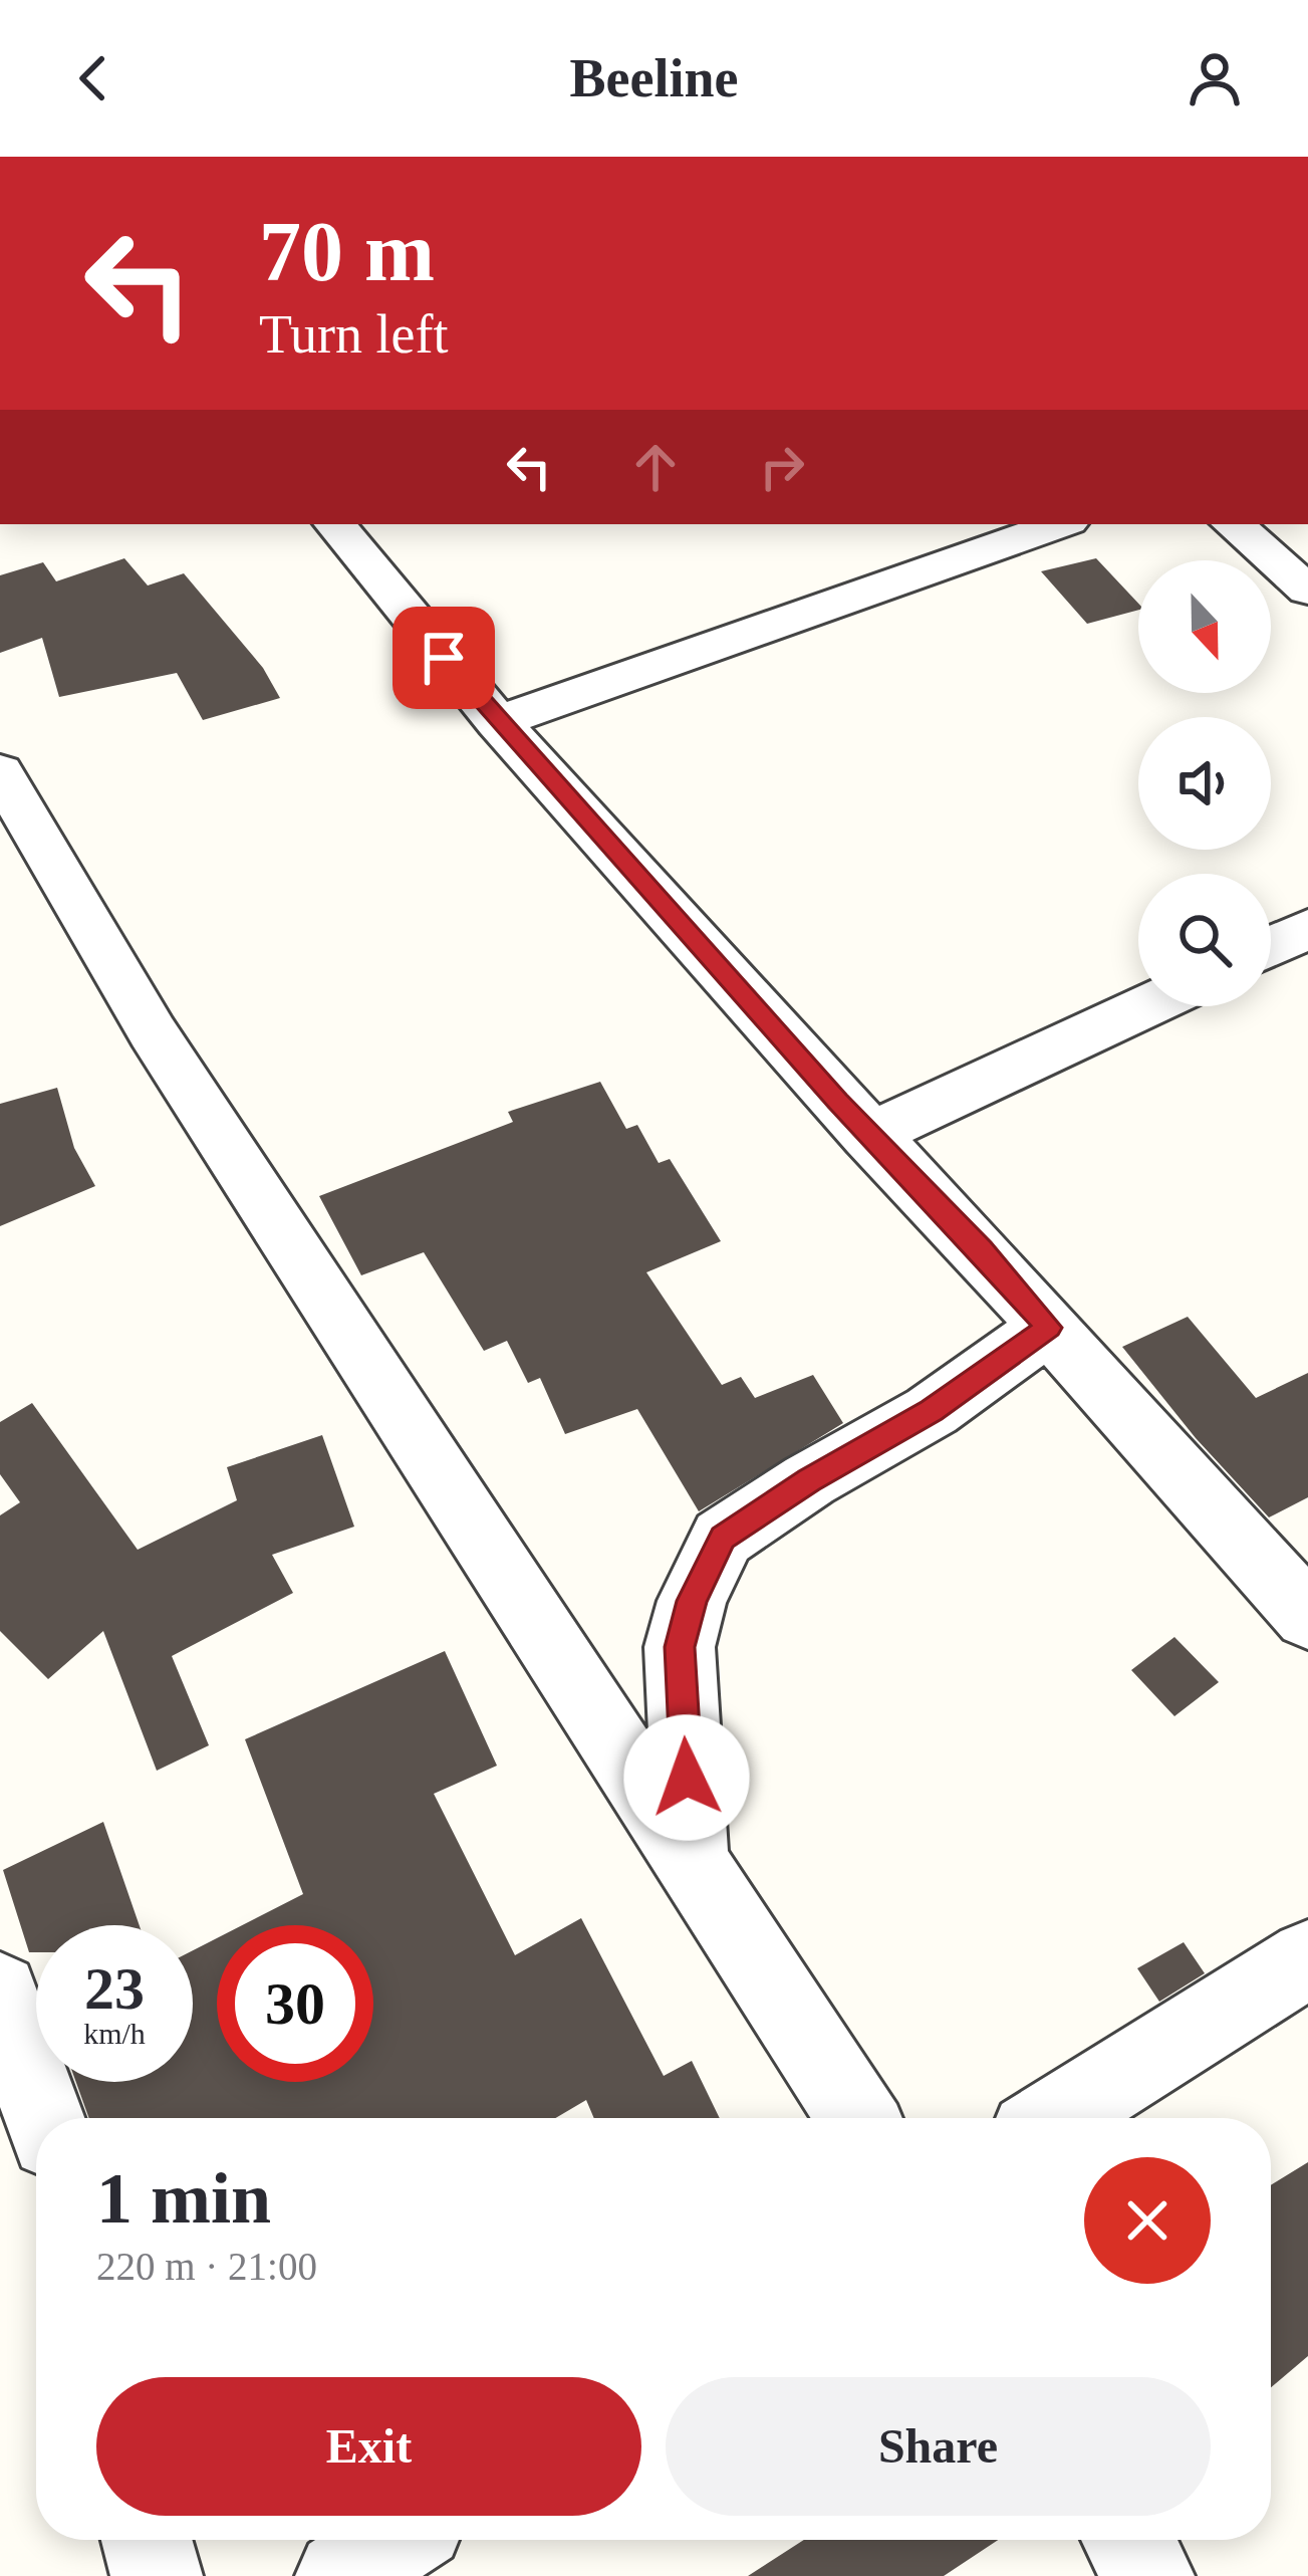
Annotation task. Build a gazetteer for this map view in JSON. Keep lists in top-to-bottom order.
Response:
{
  "north": "bottom",
  "page": {
    "header": "Beeline",
    "turn": ["70 m", "Turn left"],
    "speed": "23 km/h",
    "limit": "30",
    "heading": ["1 min", "220 m · 21:00"],
    "buttons": ["Exit", "Share"]
  }
}
